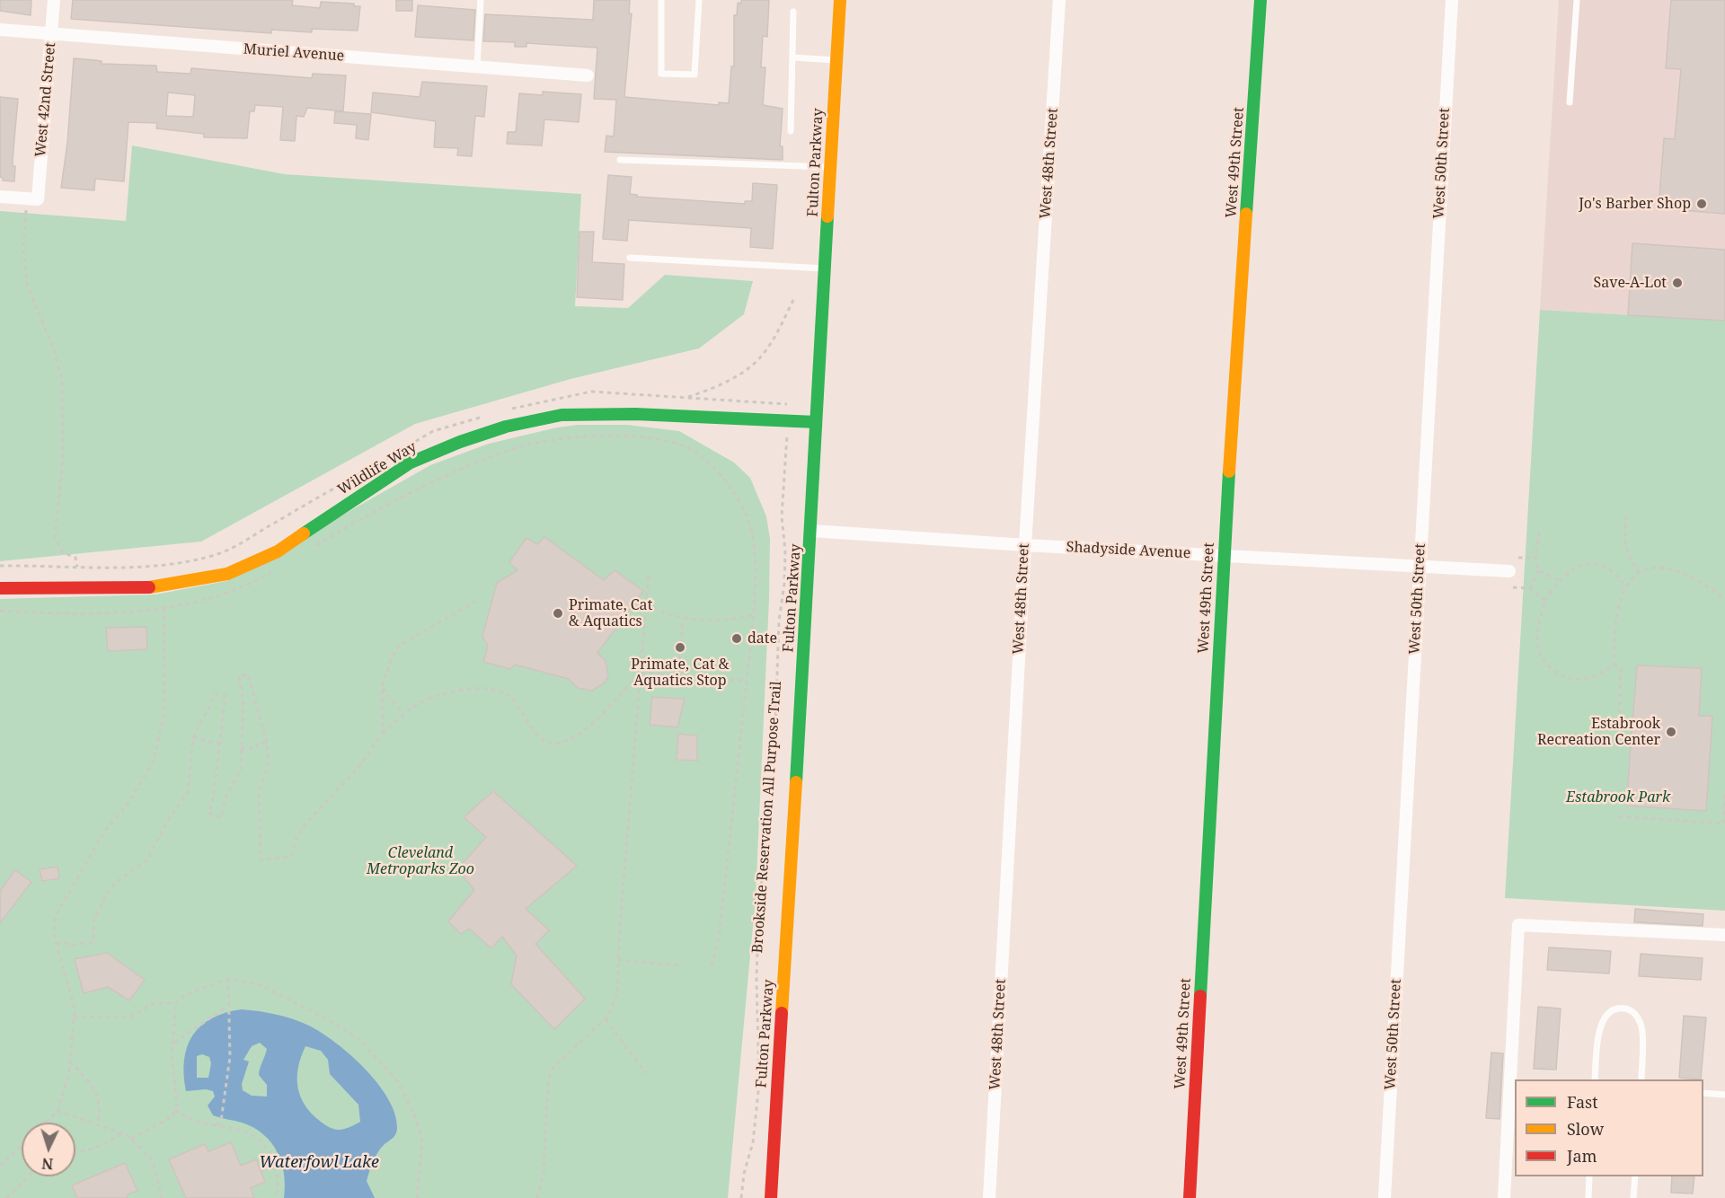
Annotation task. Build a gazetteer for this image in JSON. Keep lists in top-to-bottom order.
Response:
{
  "streets": {
    "street": [
      "Muriel Avenue",
      "West 42nd Street",
      "Fulton Parkway",
      "West 49th Street",
      "West 48th Street",
      "West 50th Street",
      "Wildlife Way",
      "Shadyside Avenue"
    ],
    "path": ["Brookside Reservation All Purpose Trail"]
  },
  "crossings": [
    ["Muriel Avenue", "West 42nd Street"],
    ["Fulton Parkway", "Wildlife Way"],
    ["Fulton Parkway", "Shadyside Avenue"],
    ["West 49th Street", "Shadyside Avenue"],
    ["West 48th Street", "Shadyside Avenue"],
    ["West 50th Street", "Shadyside Avenue"]
  ],
  "water": ["Waterfowl Lake"],
  "parks": ["Estabrook Park", "Cleveland Metroparks Zoo"],
  "places": [
    "Jo's Barber Shop",
    "Save-A-Lot",
    "Primate, Cat & Aquatics",
    "date",
    "Primate, Cat & Aquatics Stop",
    "Estabrook Recreation Center"
  ],
  "legend": ["Fast", "Slow", "Jam"],
  "north": "bottom"
}
